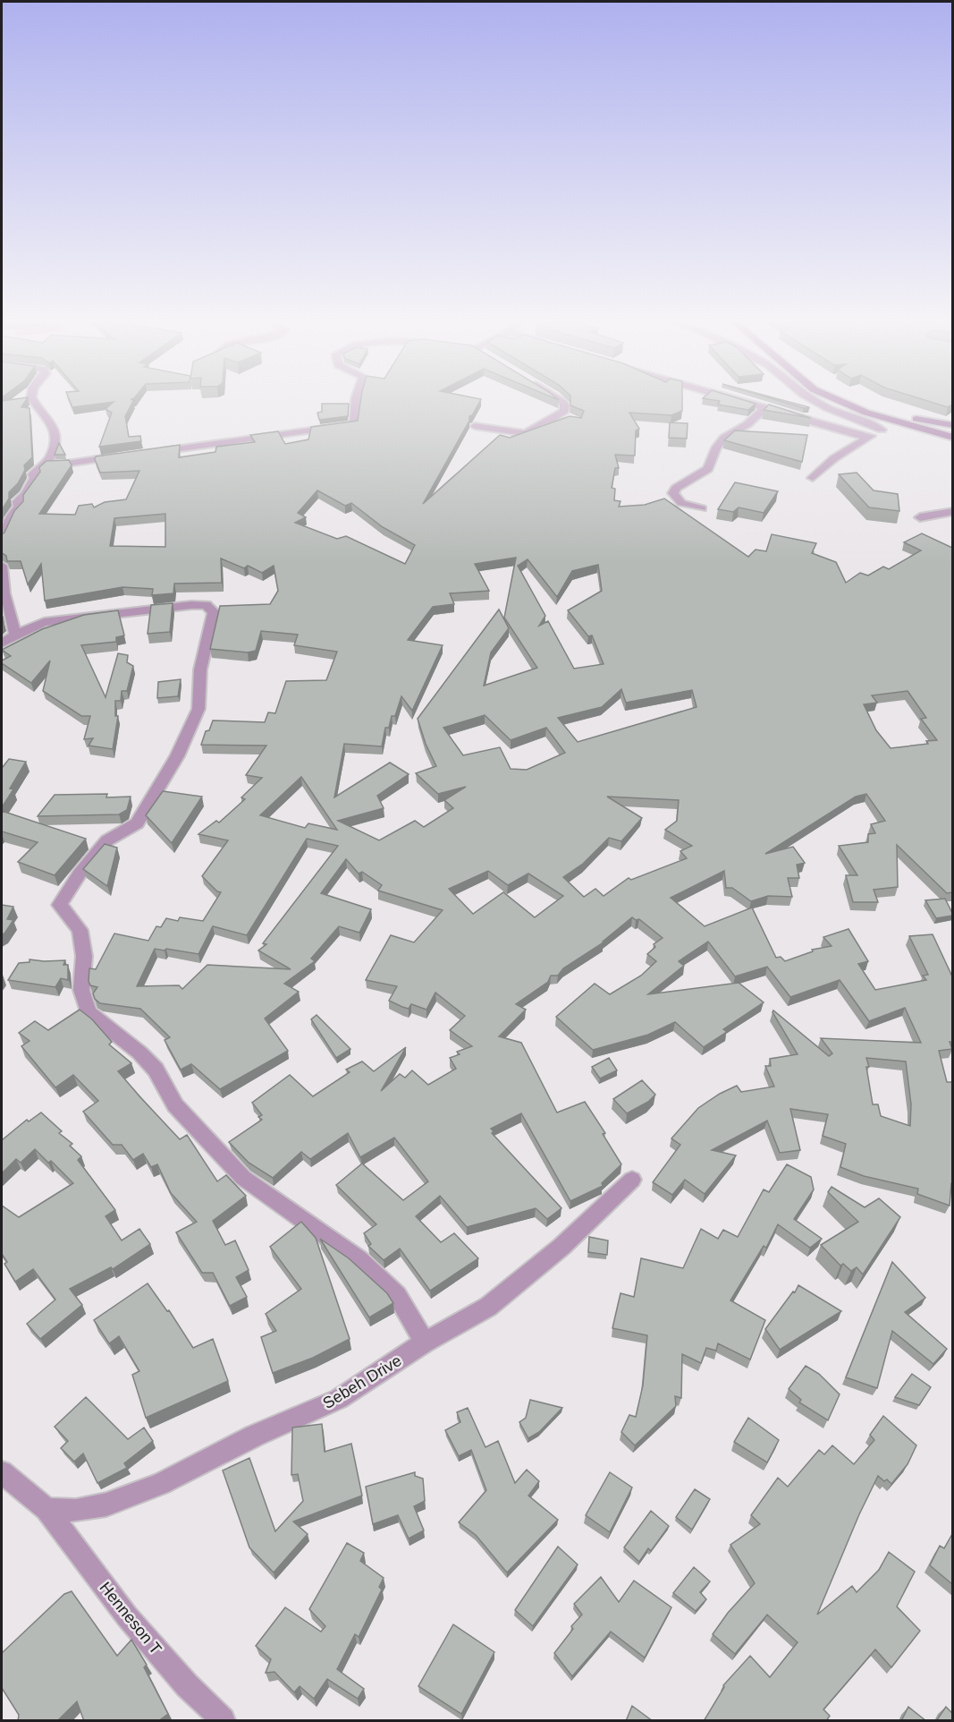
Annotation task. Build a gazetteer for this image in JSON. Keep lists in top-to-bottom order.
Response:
{
  "streets": {
    "street": ["Sebeh Drive", "Henneson T"]
  },
  "crossings": [
    ["Sebeh Drive", "Henneson T"]
  ]
}
